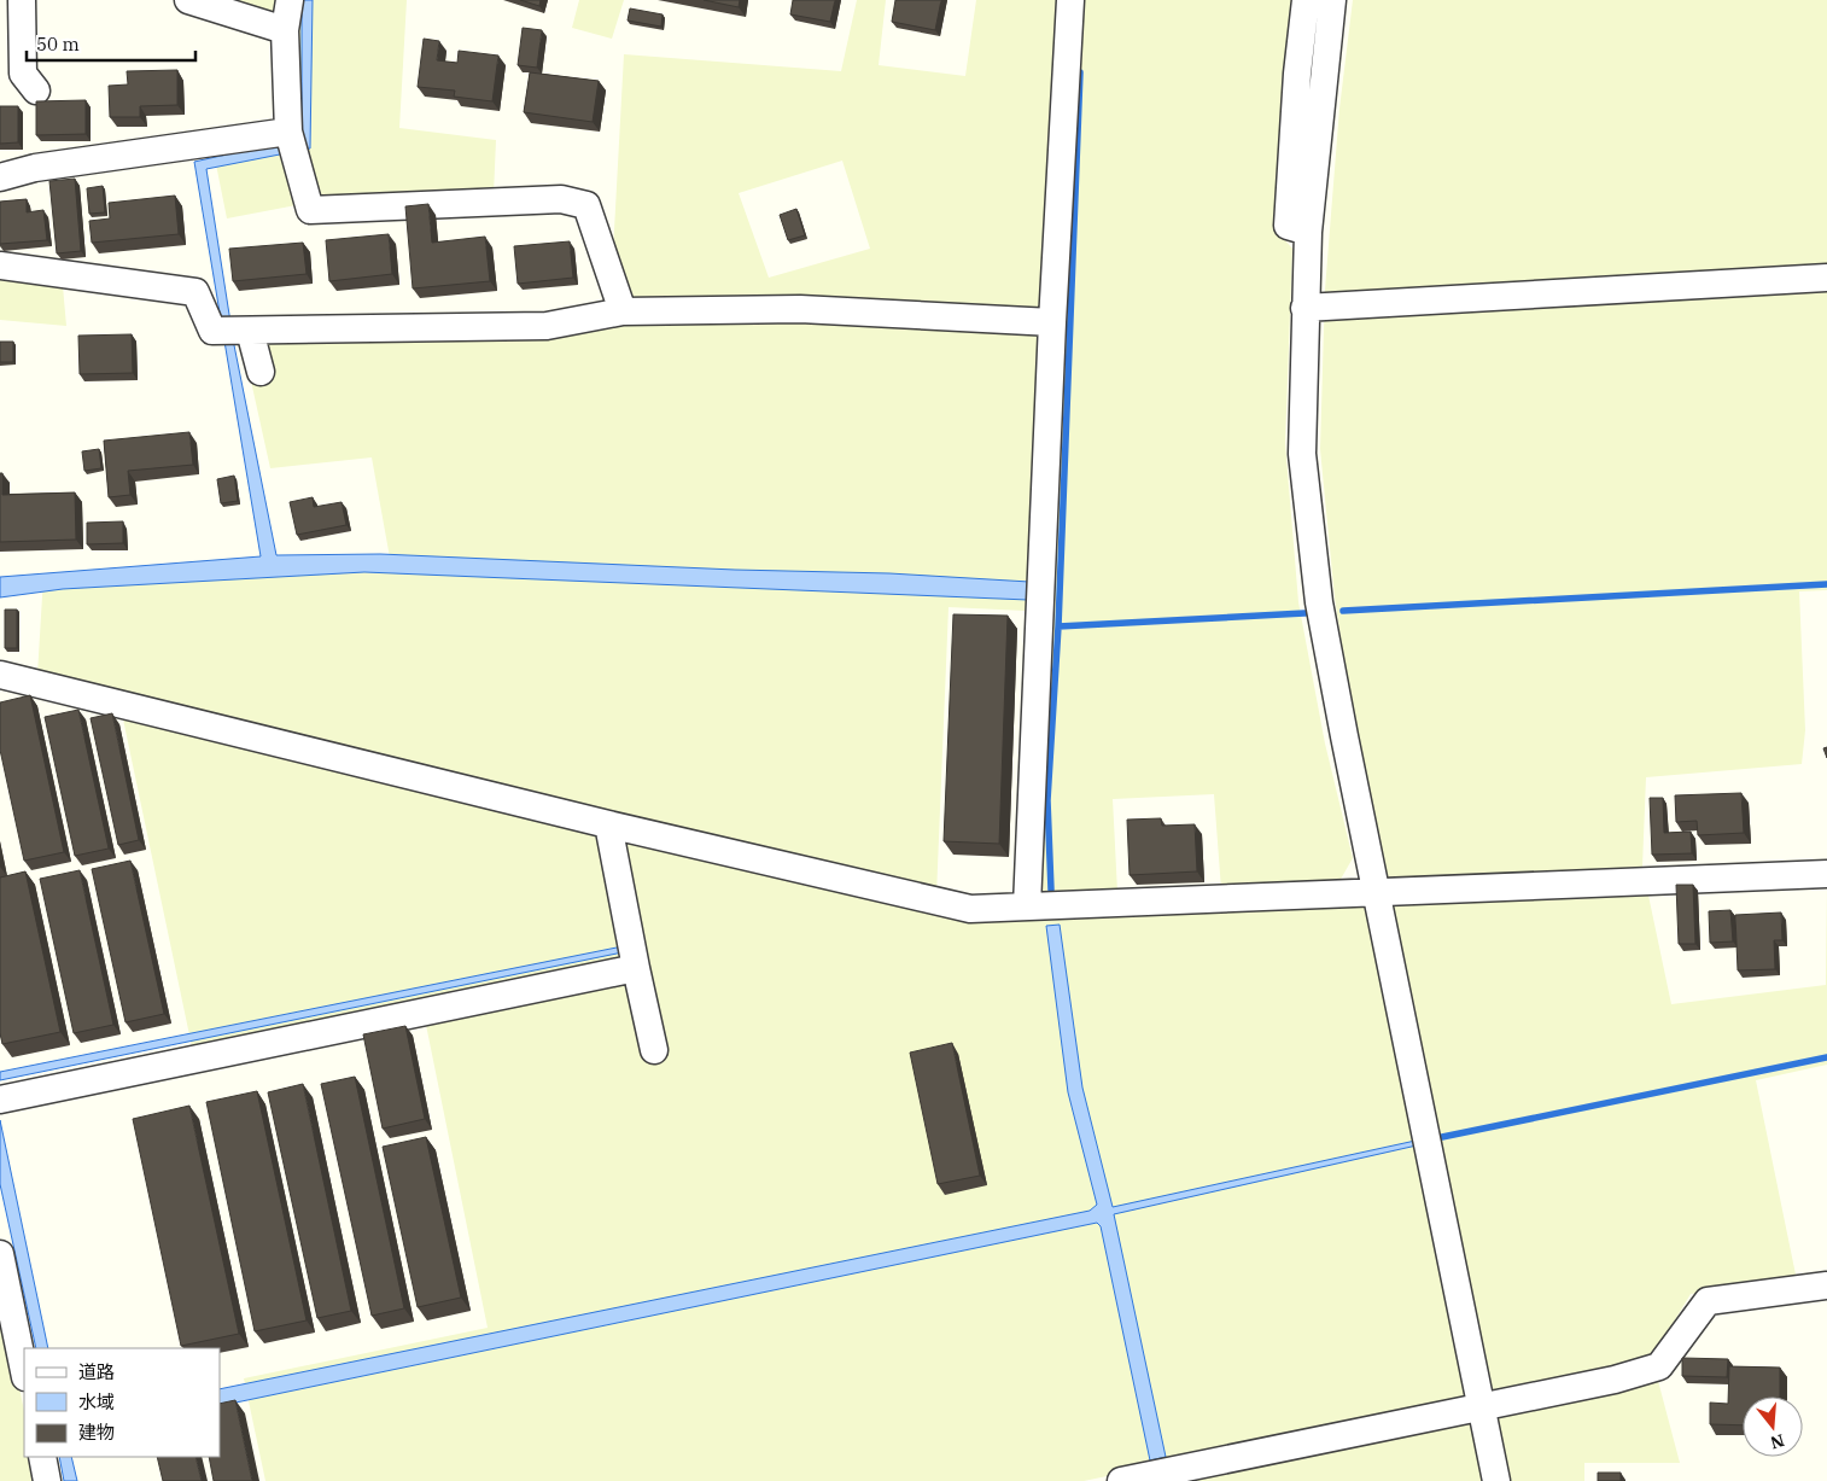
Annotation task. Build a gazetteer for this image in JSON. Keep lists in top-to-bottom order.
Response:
{
  "legend": ["道路", "水域", "建物"],
  "scale_bar": "50 m",
  "north": "bottom"
}
